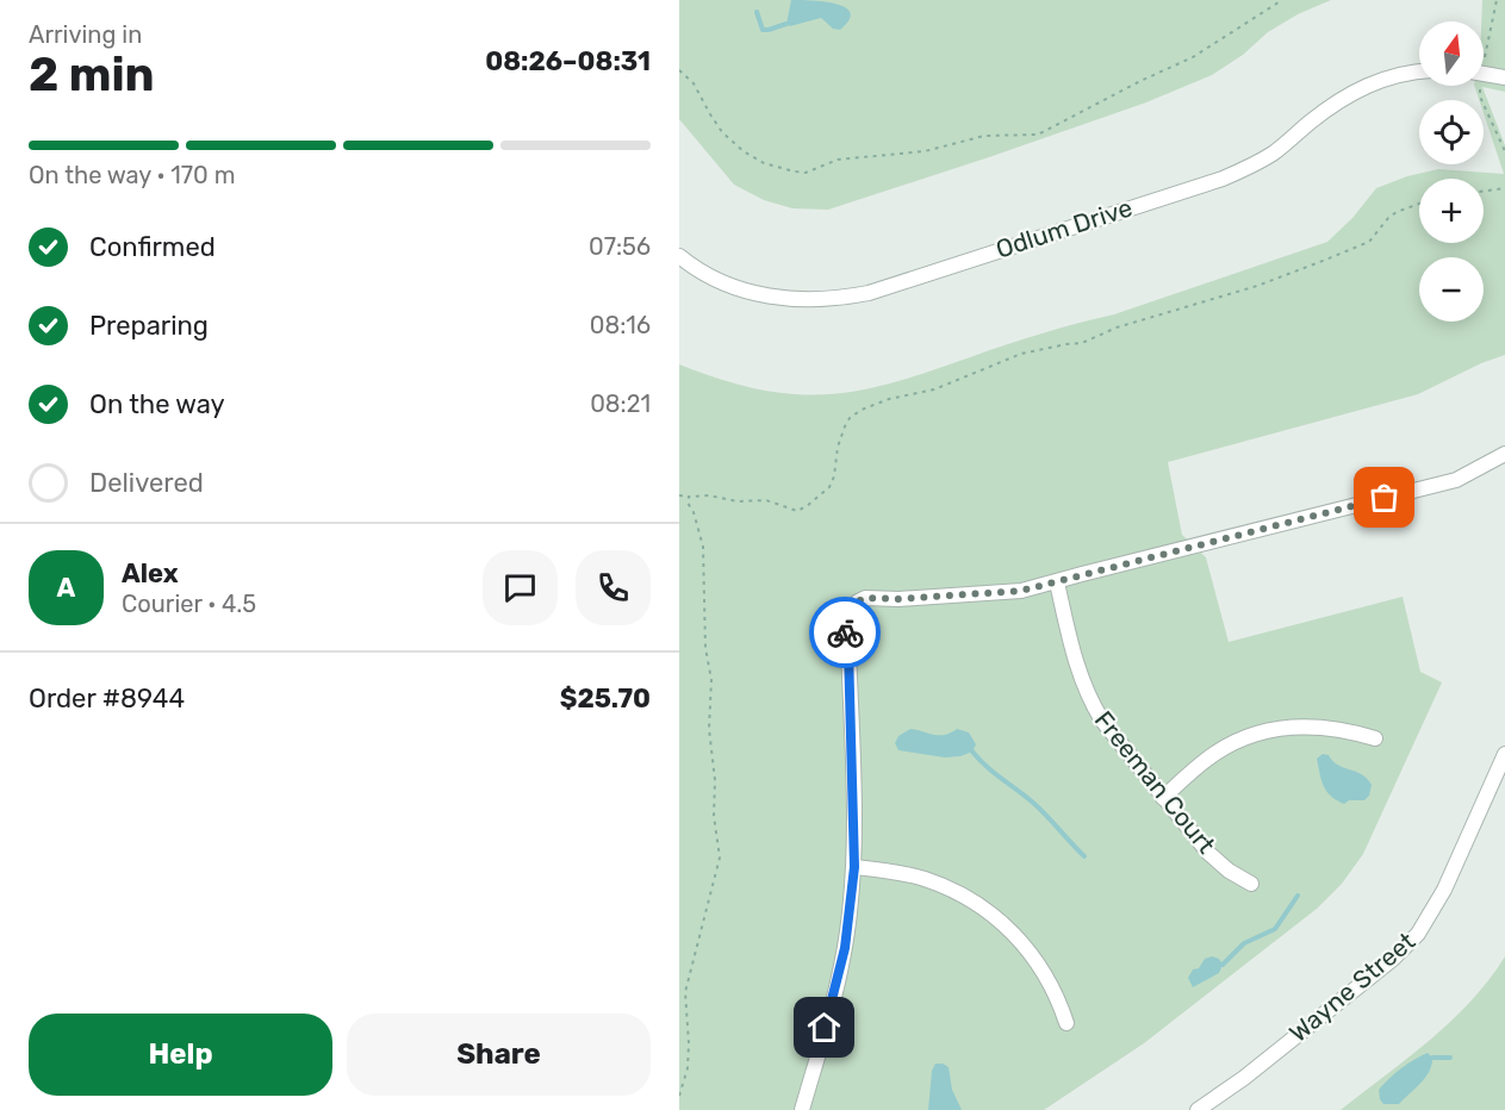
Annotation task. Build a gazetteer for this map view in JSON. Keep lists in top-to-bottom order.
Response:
{
  "streets": {
    "street": ["Odlum Drive", "Freeman Court", "Wayne Street"]
  },
  "north": "top",
  "page": {
    "heading": ["2 min", "Arriving in", "08:26–08:31"],
    "panel": [
      "Alex",
      "Courier · 4.5",
      "Order #8944",
      "$25.70"
    ],
    "map_buttons": ["+", "−"],
    "bar": "On the way · 170 m",
    "list": [
      ["Confirmed", "07:56"],
      ["Preparing", "08:16"],
      ["On the way", "08:21"],
      "Delivered"
    ],
    "round": "A",
    "buttons": ["Help", "Share"]
  }
}
